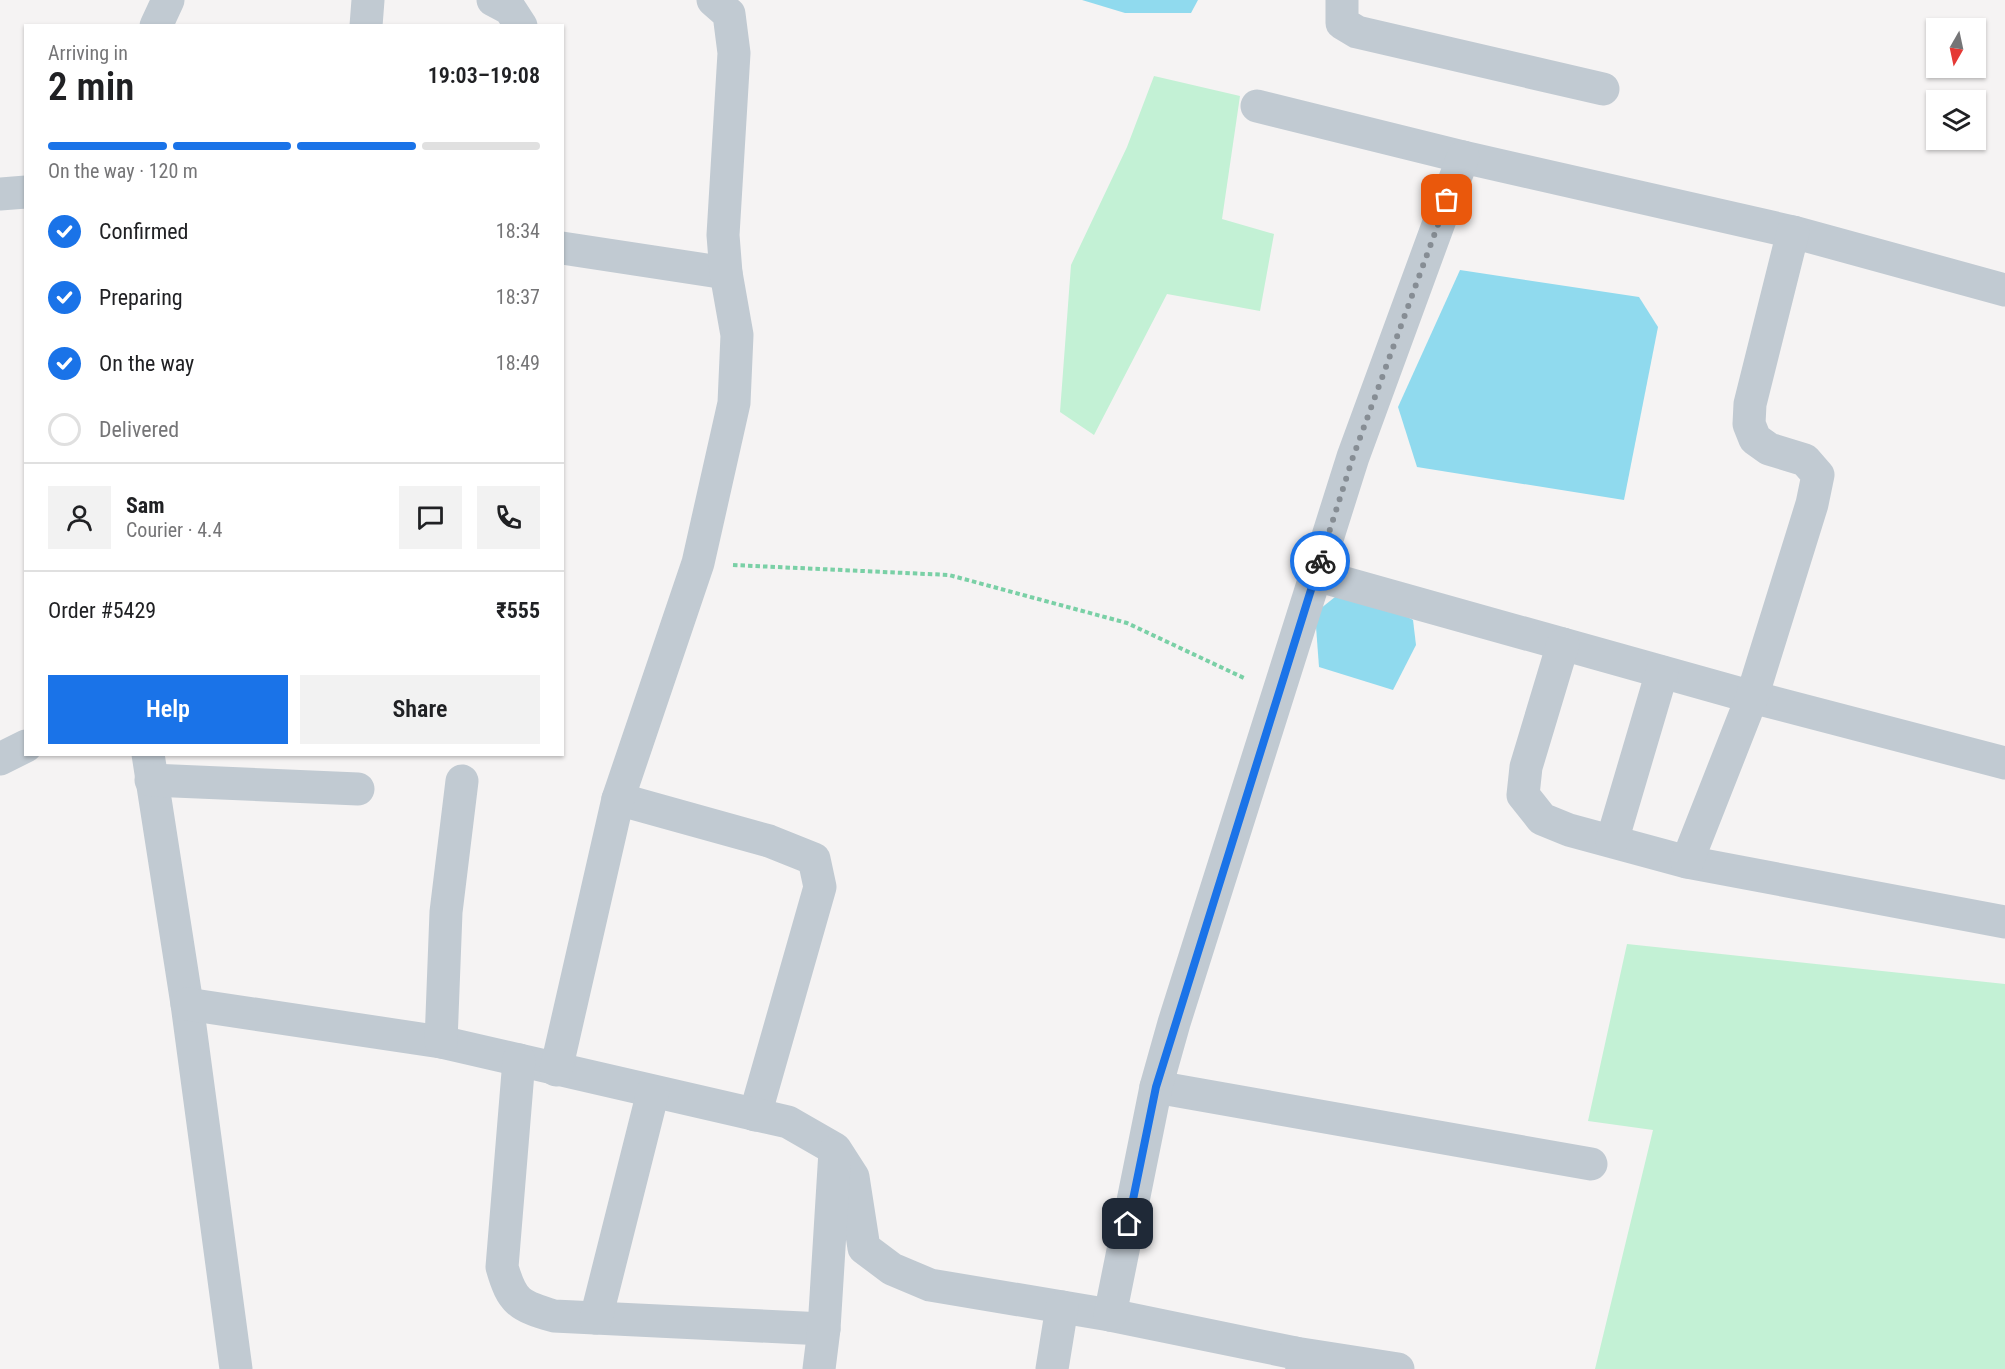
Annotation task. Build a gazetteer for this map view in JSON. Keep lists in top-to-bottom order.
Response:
{
  "north": "bottom",
  "page": {
    "heading": ["2 min", "Arriving in", "19:03–19:08"],
    "panel": [
      "Sam",
      "Courier · 4.4",
      "Order #5429",
      "₹555"
    ],
    "bar": "On the way · 120 m",
    "list": [
      ["Confirmed", "18:34"],
      ["Preparing", "18:37"],
      ["On the way", "18:49"],
      "Delivered"
    ],
    "buttons": ["Help", "Share"]
  }
}
